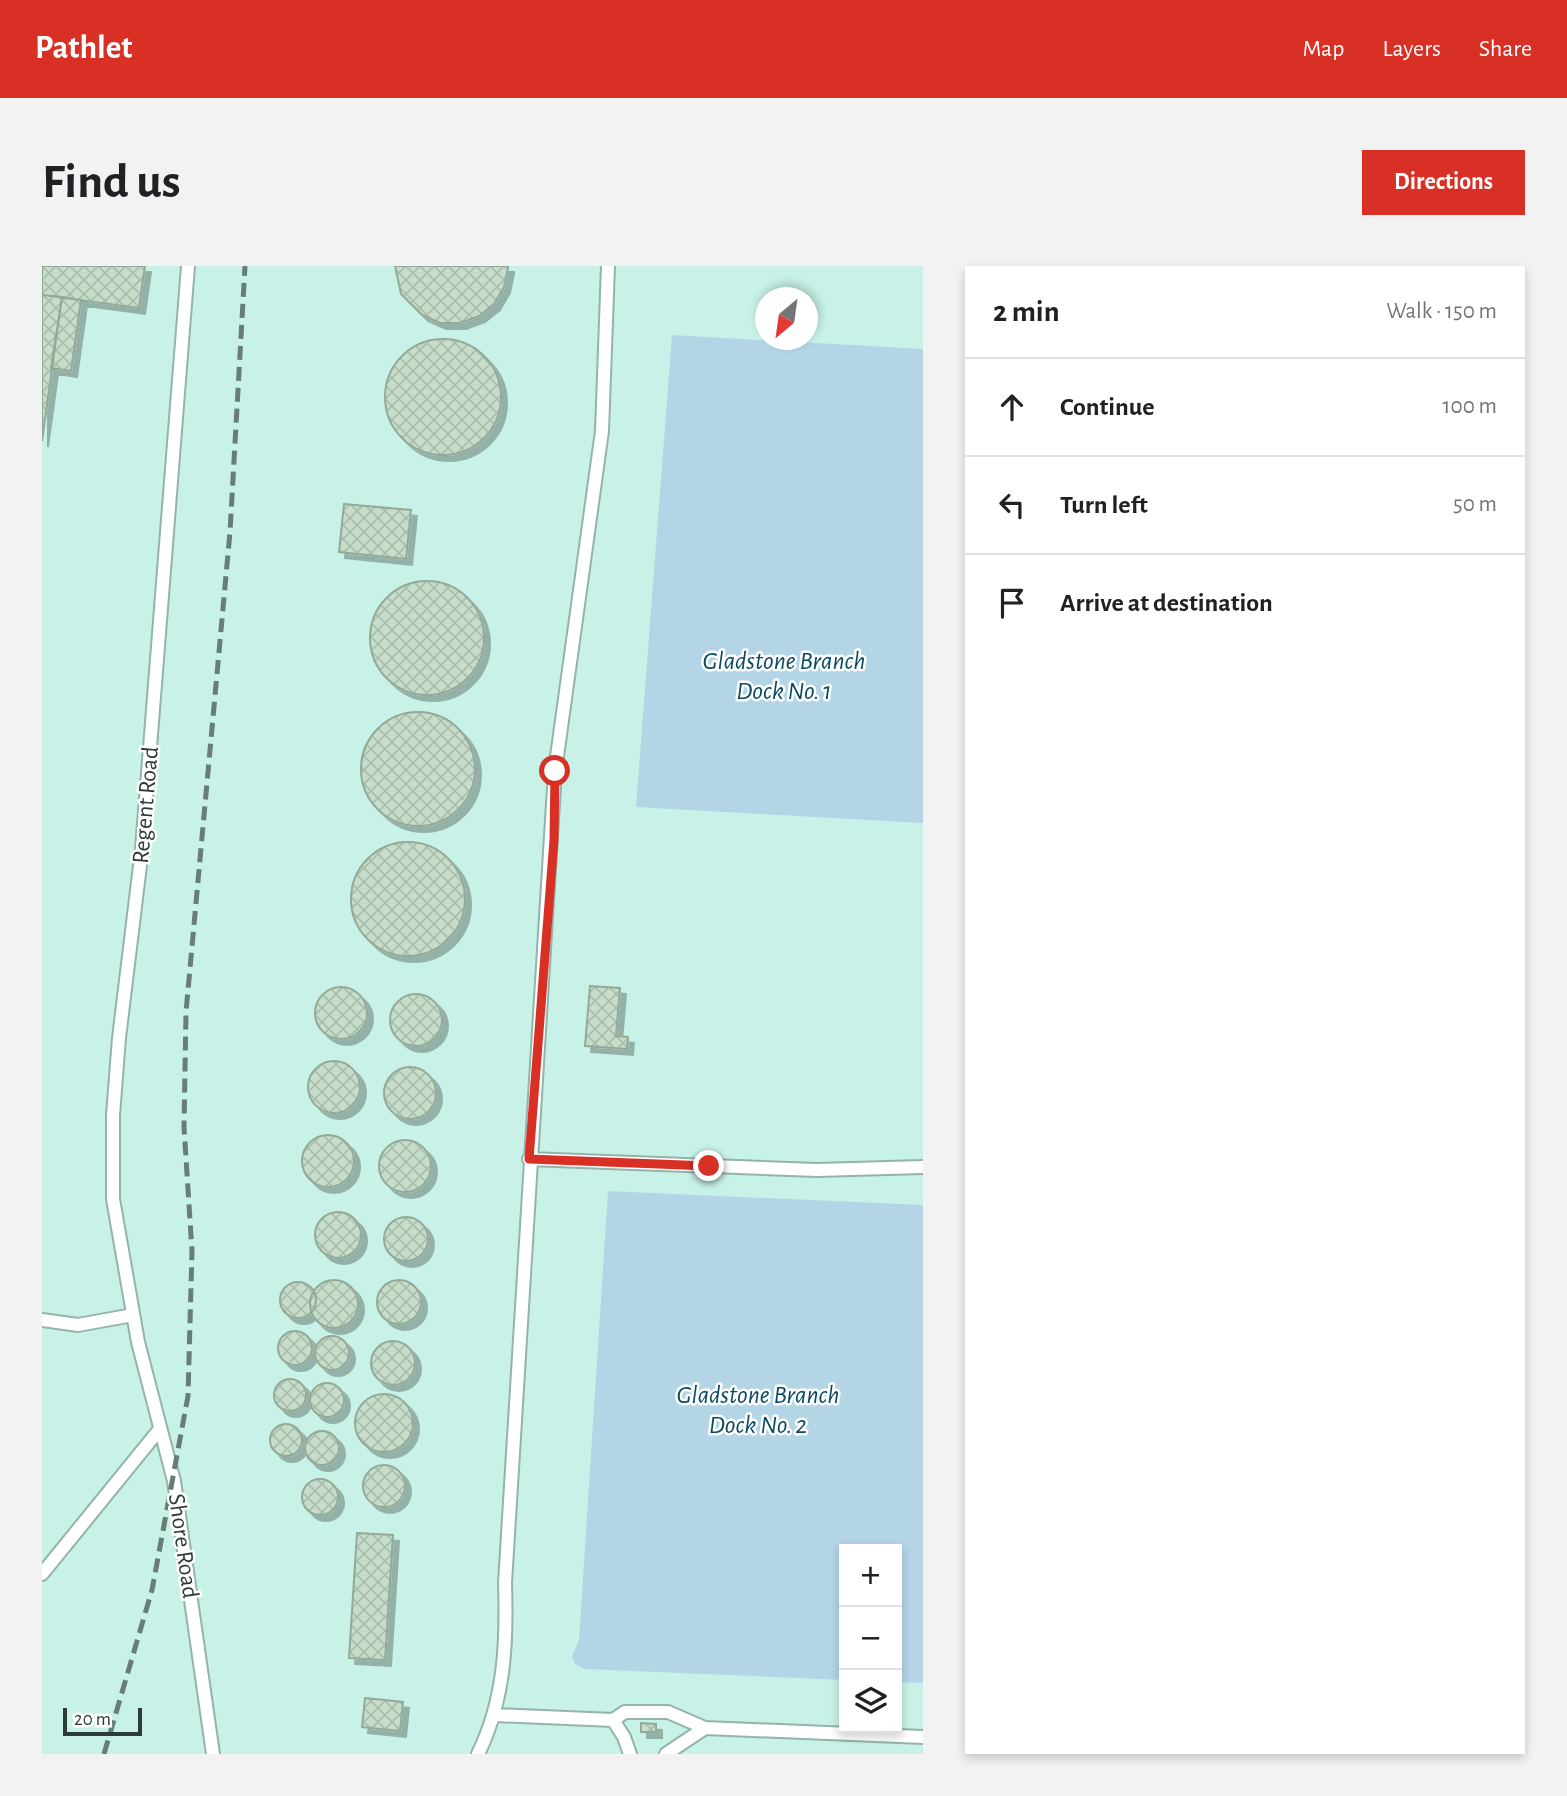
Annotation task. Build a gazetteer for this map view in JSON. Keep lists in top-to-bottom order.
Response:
{
  "streets": {
    "lane": ["Regent Road", "Shore Road"]
  },
  "crossings": [
    ["Regent Road", "Shore Road"]
  ],
  "water": ["Gladstone Branch Dock No. 1", "Gladstone Branch Dock No. 2"],
  "scale_bar": "20 m",
  "north": "bottom left",
  "page": {
    "header": "Pathlet",
    "nav": ["Map", "Layers", "Share"],
    "buttons": "Directions",
    "title": "Find us",
    "heading": ["2 min", "Walk · 150 m"],
    "list": [
      ["Continue", "100 m"],
      ["Turn left", "50 m"],
      "Arrive at destination"
    ],
    "map_buttons": ["+", "−"],
    "scale": "20 m"
  }
}
